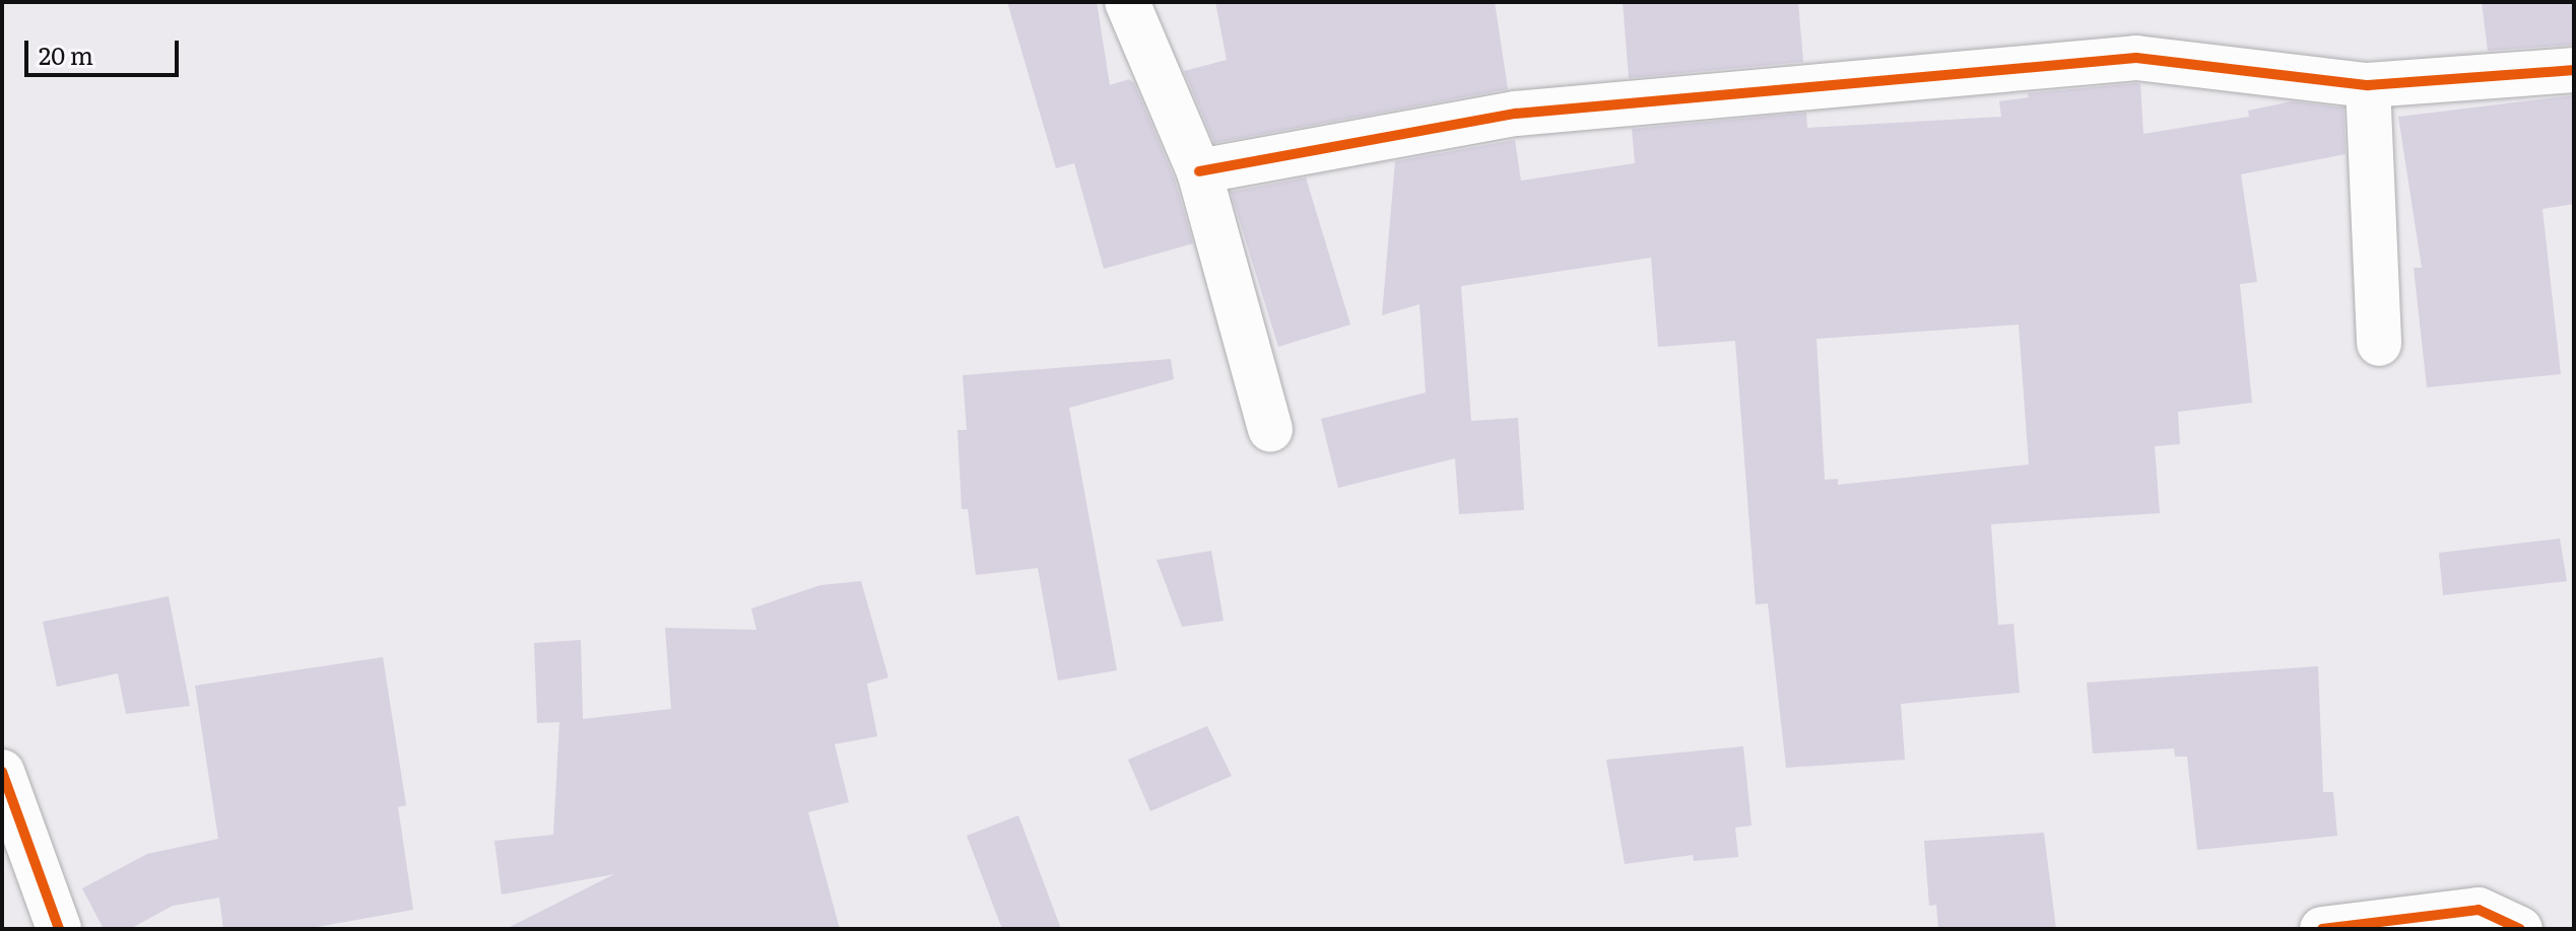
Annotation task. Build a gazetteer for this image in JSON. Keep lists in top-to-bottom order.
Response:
{
  "scale_bar": "20 m"
}
